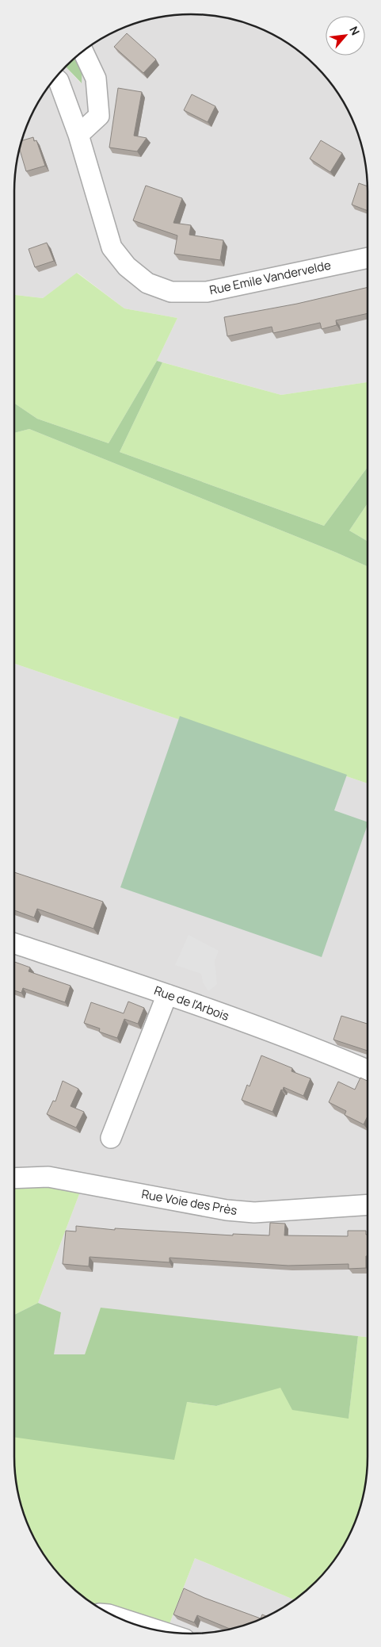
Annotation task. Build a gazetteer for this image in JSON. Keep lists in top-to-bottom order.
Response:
{
  "streets": {
    "street": ["Rue Emile Vandervelde", "Rue de l'Arbois", "Rue Voie des Près"]
  },
  "north": "top right"
}
